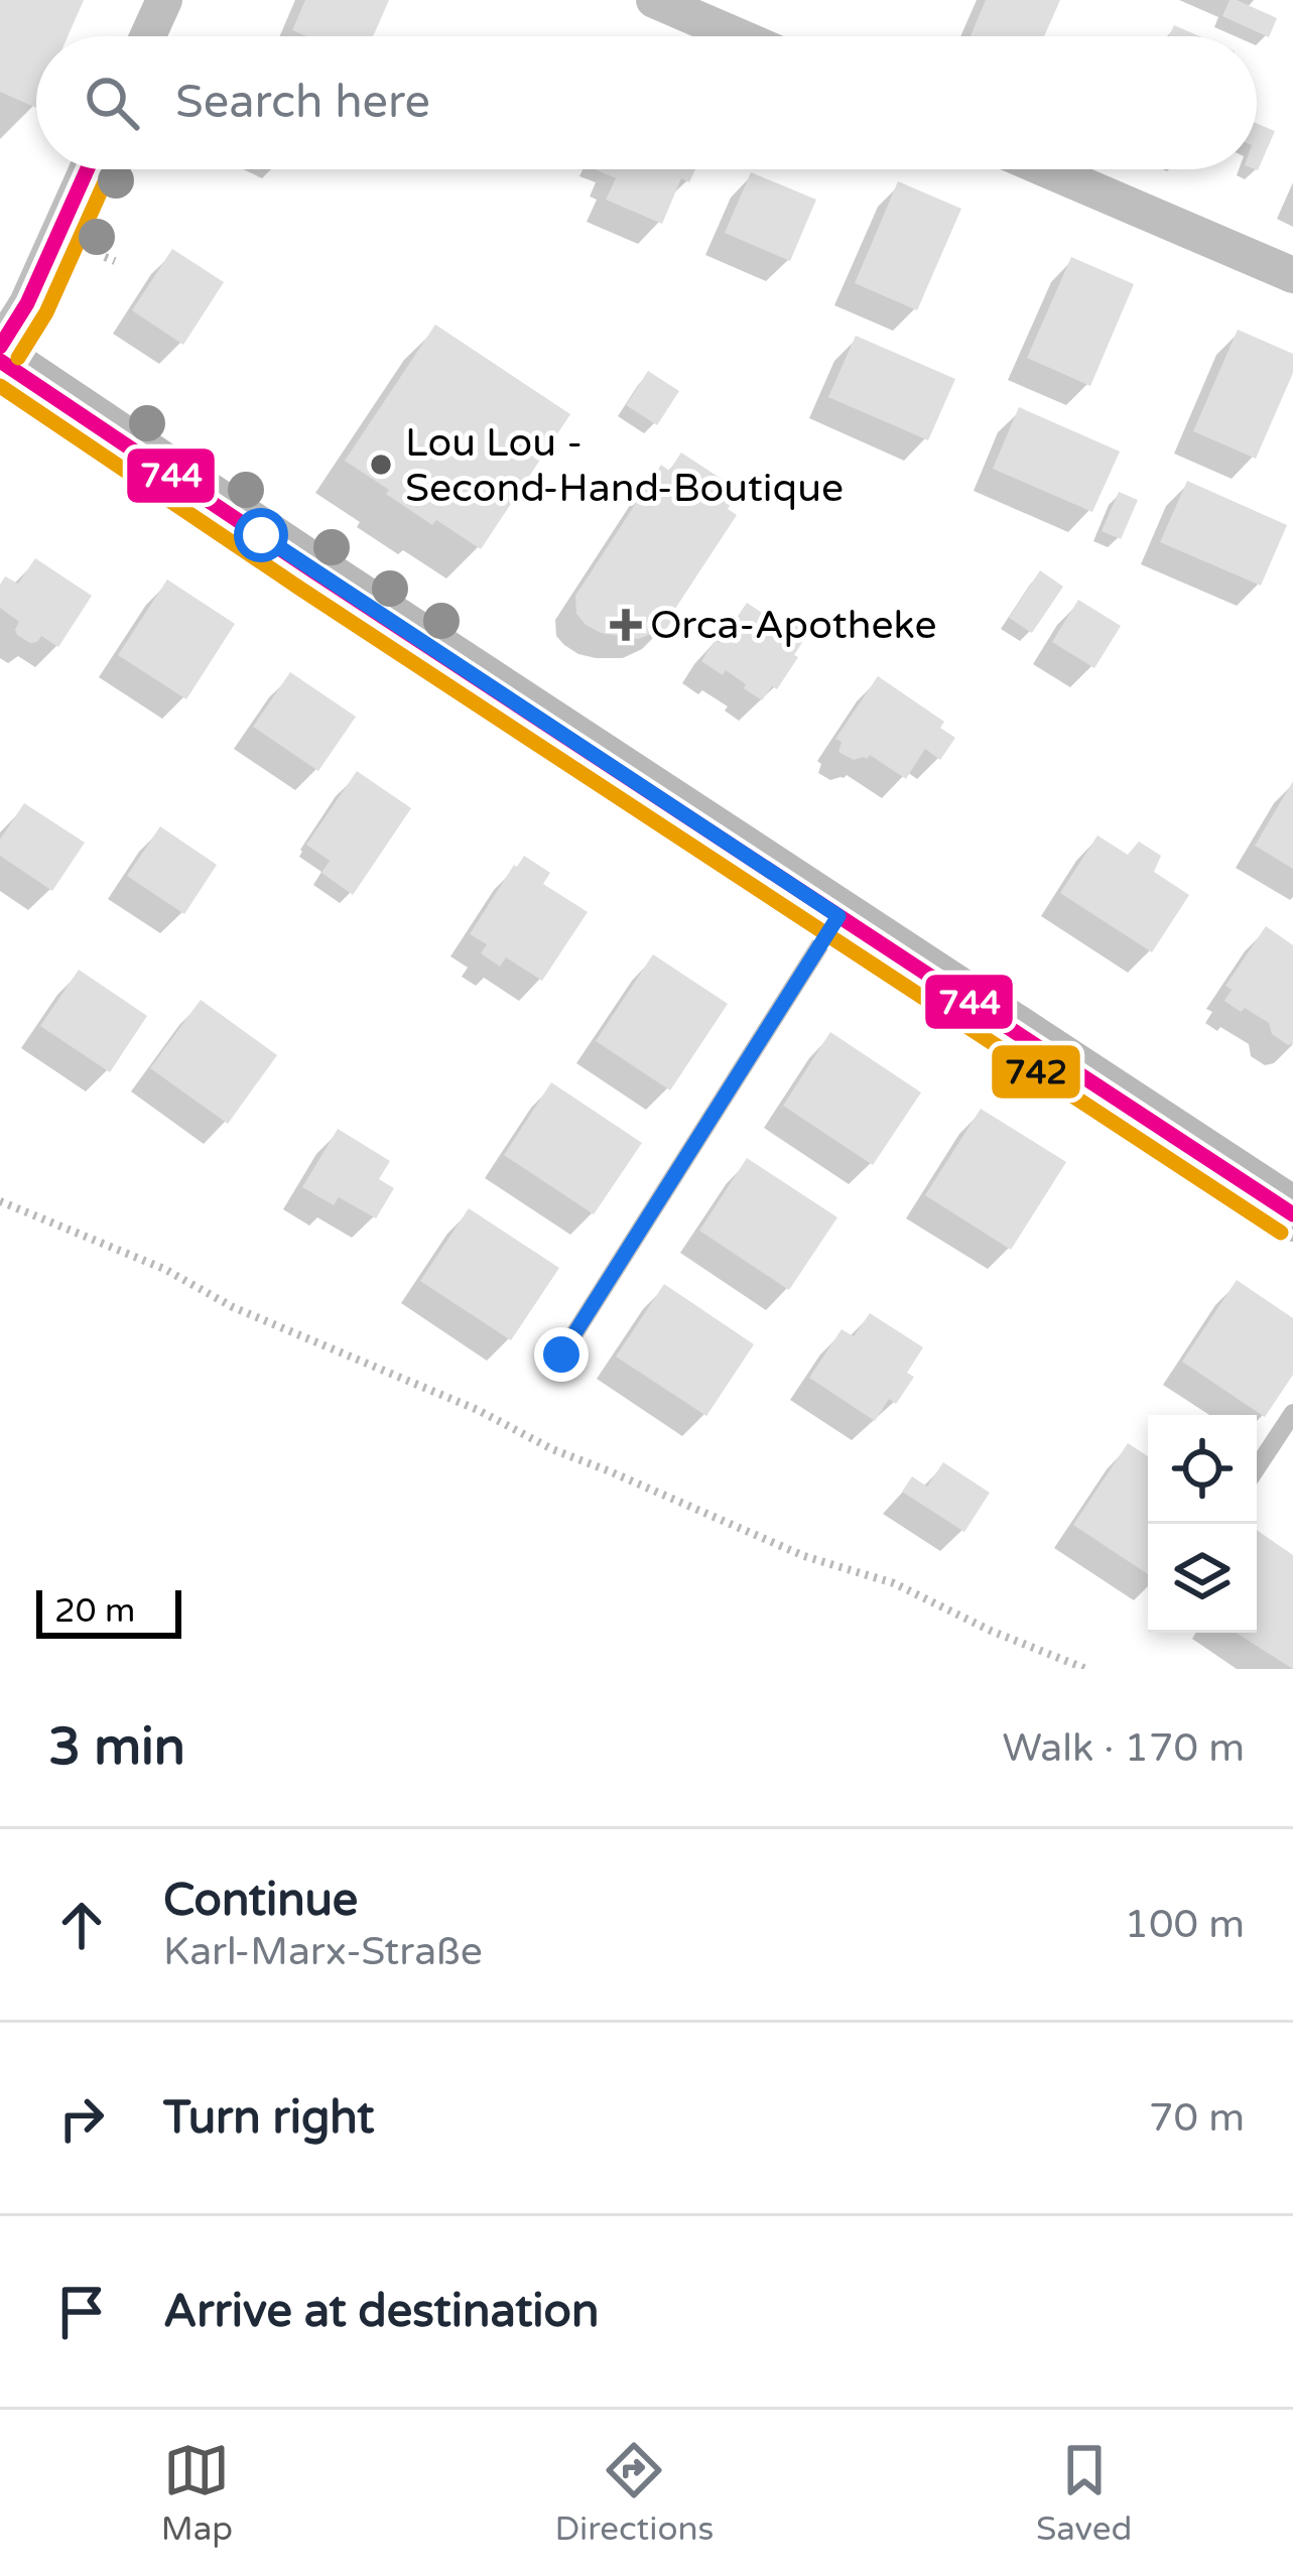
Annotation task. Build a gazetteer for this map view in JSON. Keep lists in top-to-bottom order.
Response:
{
  "places": {
    "other": ["Lou Lou - Second-Hand-Boutique"],
    "health": ["Orca-Apotheke"]
  },
  "lines": ["transit line 744", "transit line 742"],
  "scale_bar": "20 m",
  "page": {
    "search": "Search here",
    "scale": "20 m",
    "heading": ["3 min", "Walk · 170 m"],
    "list": [
      ["Continue", "Karl-Marx-Straße", "100 m"],
      ["Turn right", "70 m"],
      "Arrive at destination"
    ],
    "nav": ["Map", "Directions", "Saved"]
  }
}
